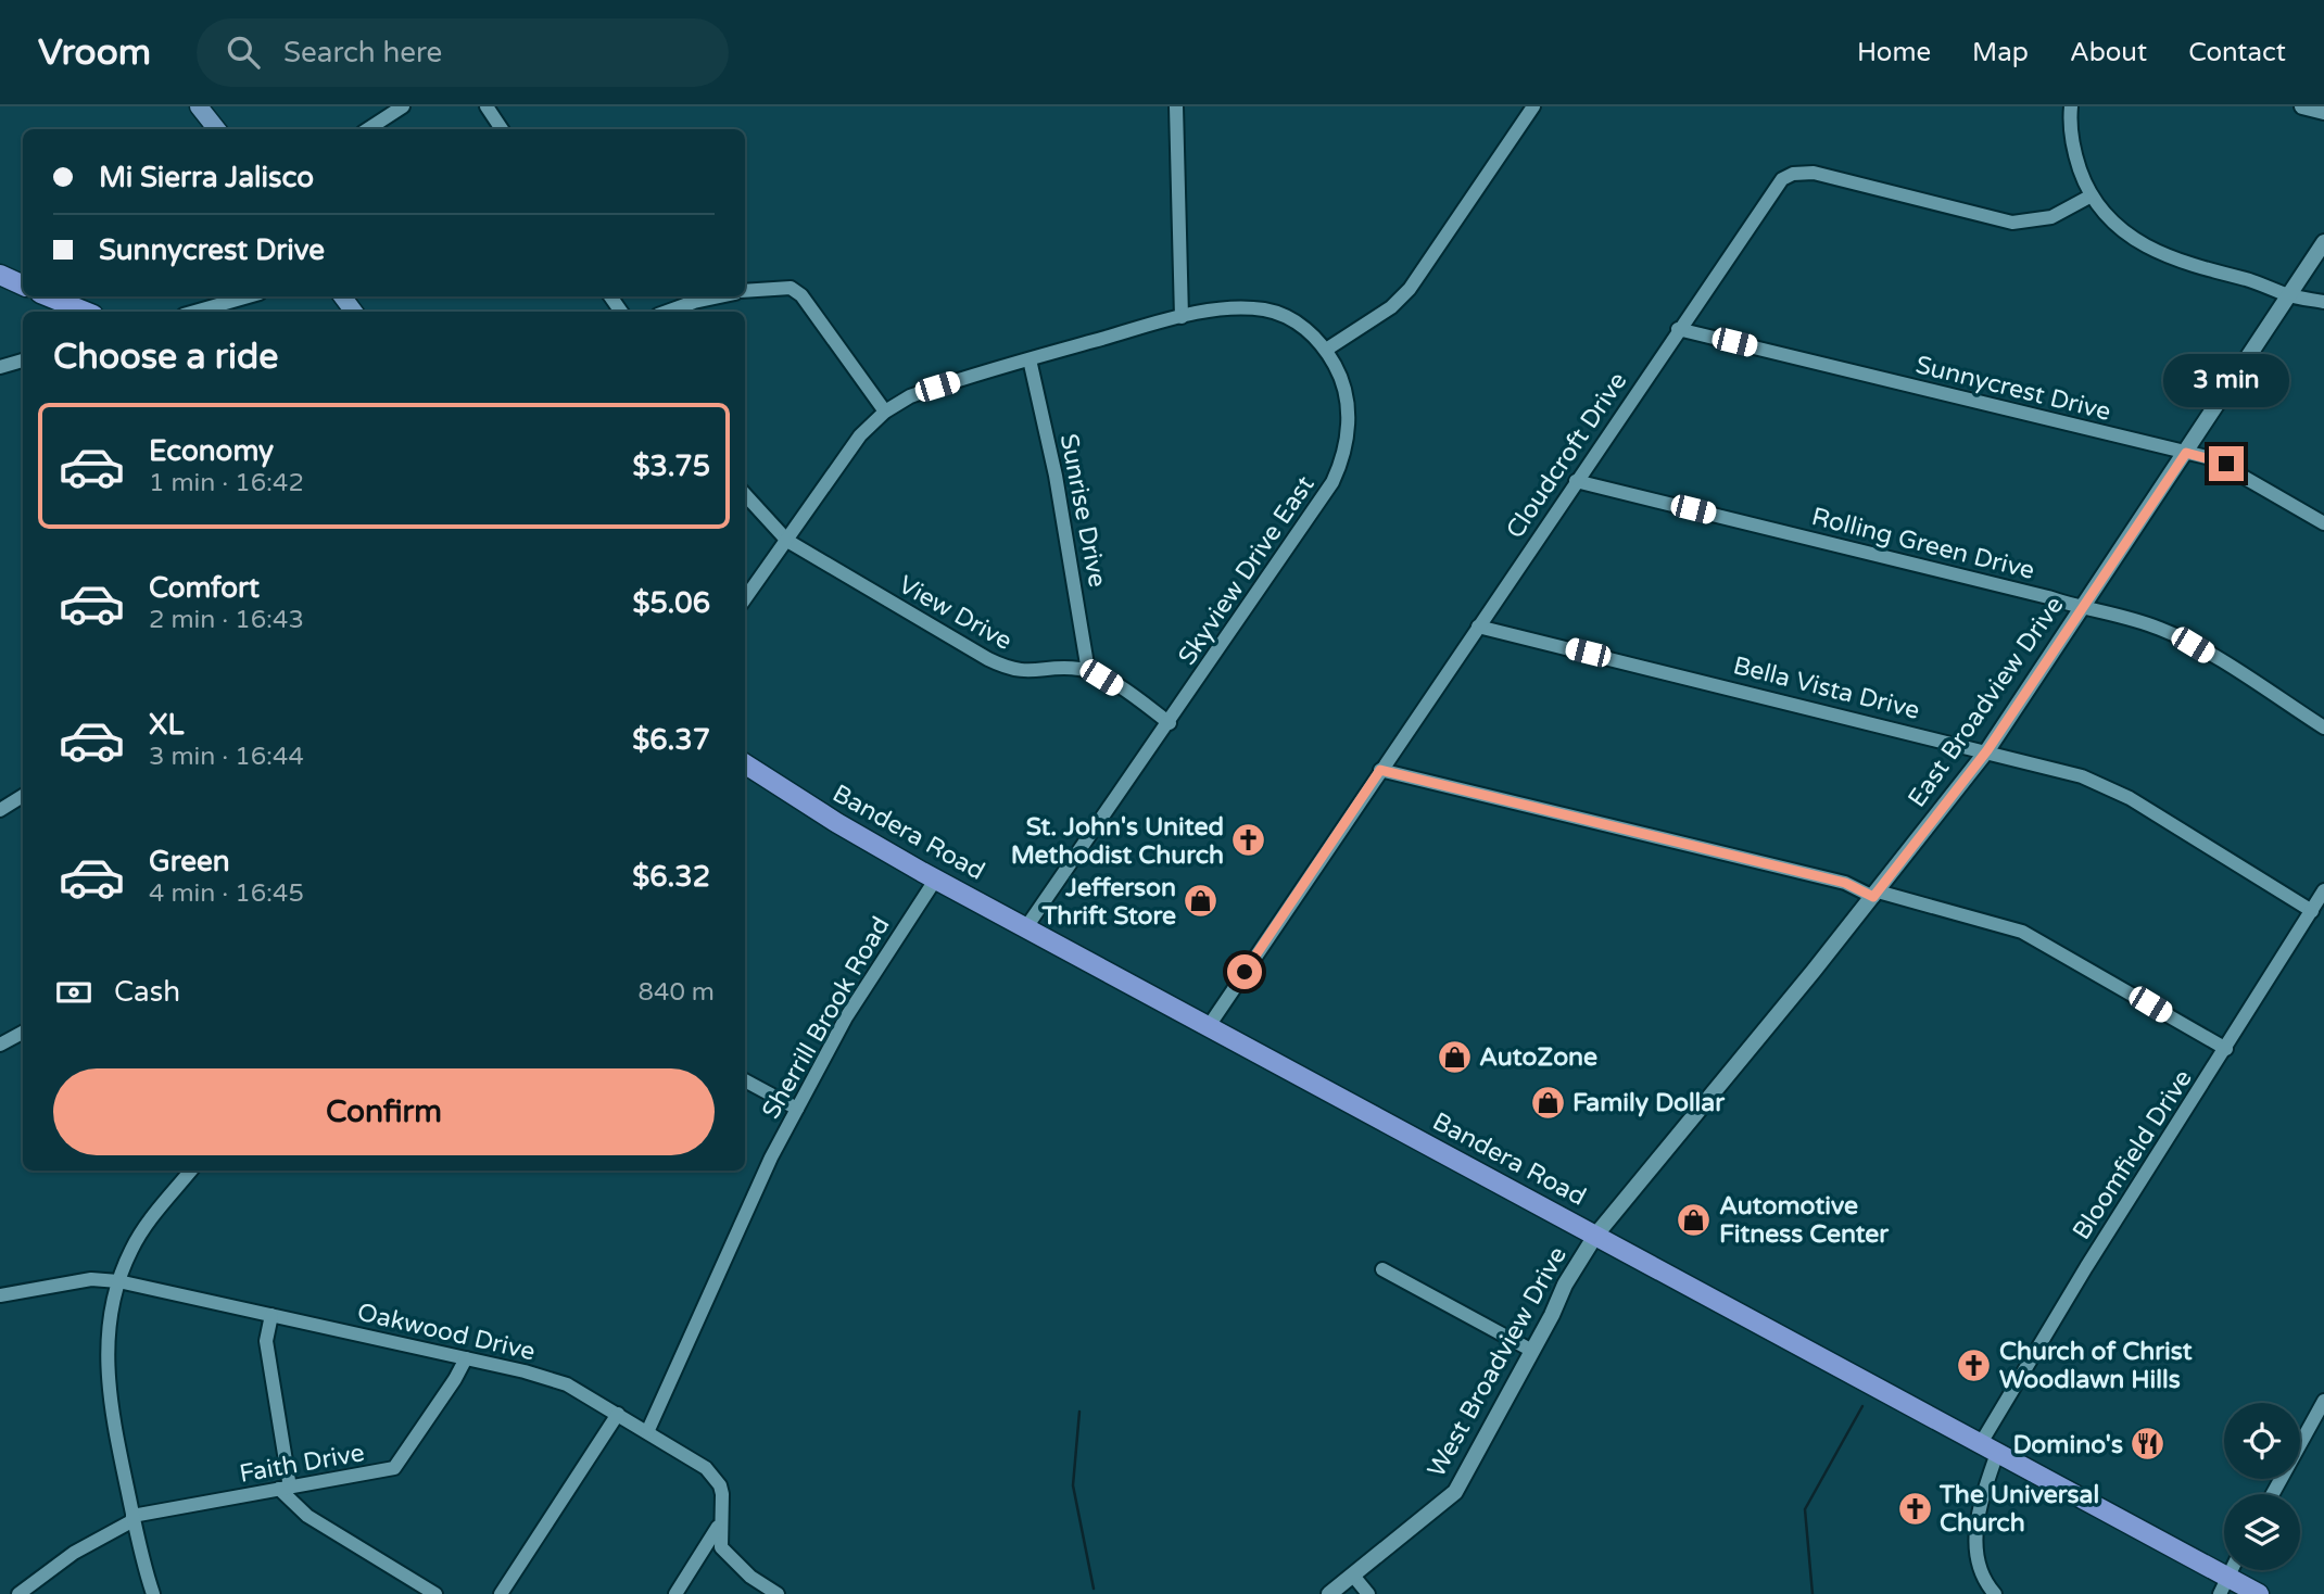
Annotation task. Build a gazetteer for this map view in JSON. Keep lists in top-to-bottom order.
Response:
{
  "streets": {
    "main road": ["Bandera Road"],
    "street": [
      "Sunnycrest Drive",
      "Cloudcroft Drive",
      "Sunrise Drive",
      "Rolling Green Drive",
      "Skyview Drive East",
      "View Drive",
      "Bella Vista Drive",
      "East Broadview Drive",
      "Sherrill Brook Road",
      "Bloomfield Drive",
      "Oakwood Drive",
      "West Broadview Drive",
      "Faith Drive"
    ]
  },
  "crossings": [
    ["Sunnycrest Drive", "Cloudcroft Drive"],
    ["Sunnycrest Drive", "East Broadview Drive"],
    ["Cloudcroft Drive", "Rolling Green Drive"],
    ["Cloudcroft Drive", "Bella Vista Drive"],
    ["Cloudcroft Drive", "Bandera Road"],
    ["Sunrise Drive", "Skyview Drive East"],
    ["Sunrise Drive", "View Drive"],
    ["Rolling Green Drive", "East Broadview Drive"],
    ["Skyview Drive East", "View Drive"],
    ["Skyview Drive East", "Bandera Road"],
    ["Bella Vista Drive", "East Broadview Drive"],
    ["Bella Vista Drive", "Bloomfield Drive"],
    ["East Broadview Drive", "Bandera Road"],
    ["East Broadview Drive", "West Broadview Drive"],
    ["Bandera Road", "Sherrill Brook Road"],
    ["Bandera Road", "Bloomfield Drive"],
    ["Bandera Road", "West Broadview Drive"],
    ["Sherrill Brook Road", "Oakwood Drive"],
    ["Oakwood Drive", "Faith Drive"]
  ],
  "places": {
    "church": ["St. John's United Methodist Church", "Church of Christ Woodlawn Hills", "The Universal Church"],
    "shop": [
      "Jefferson Thrift Store",
      "AutoZone",
      "Family Dollar",
      "Automotive Fitness Center"
    ],
    "restaurant": ["Domino's"]
  },
  "page": {
    "header": "Vroom",
    "search": "Search here",
    "nav": [
      "Home",
      "Map",
      "About",
      "Contact"
    ],
    "banner": ["Mi Sierra Jalisco", "Sunnycrest Drive"],
    "heading": "Choose a ride",
    "bubble": "3 min",
    "list": [
      {
        "name": "Economy",
        "note": "1 min · 16:42",
        "value": "$3.75"
      },
      {
        "name": "Comfort",
        "note": "2 min · 16:43",
        "value": "$5.06"
      },
      {
        "name": "XL",
        "note": "3 min · 16:44",
        "value": "$6.37"
      },
      {
        "name": "Green",
        "note": "4 min · 16:45",
        "value": "$6.32"
      }
    ],
    "pay": ["Cash", "840 m"],
    "buttons": "Confirm"
  }
}
